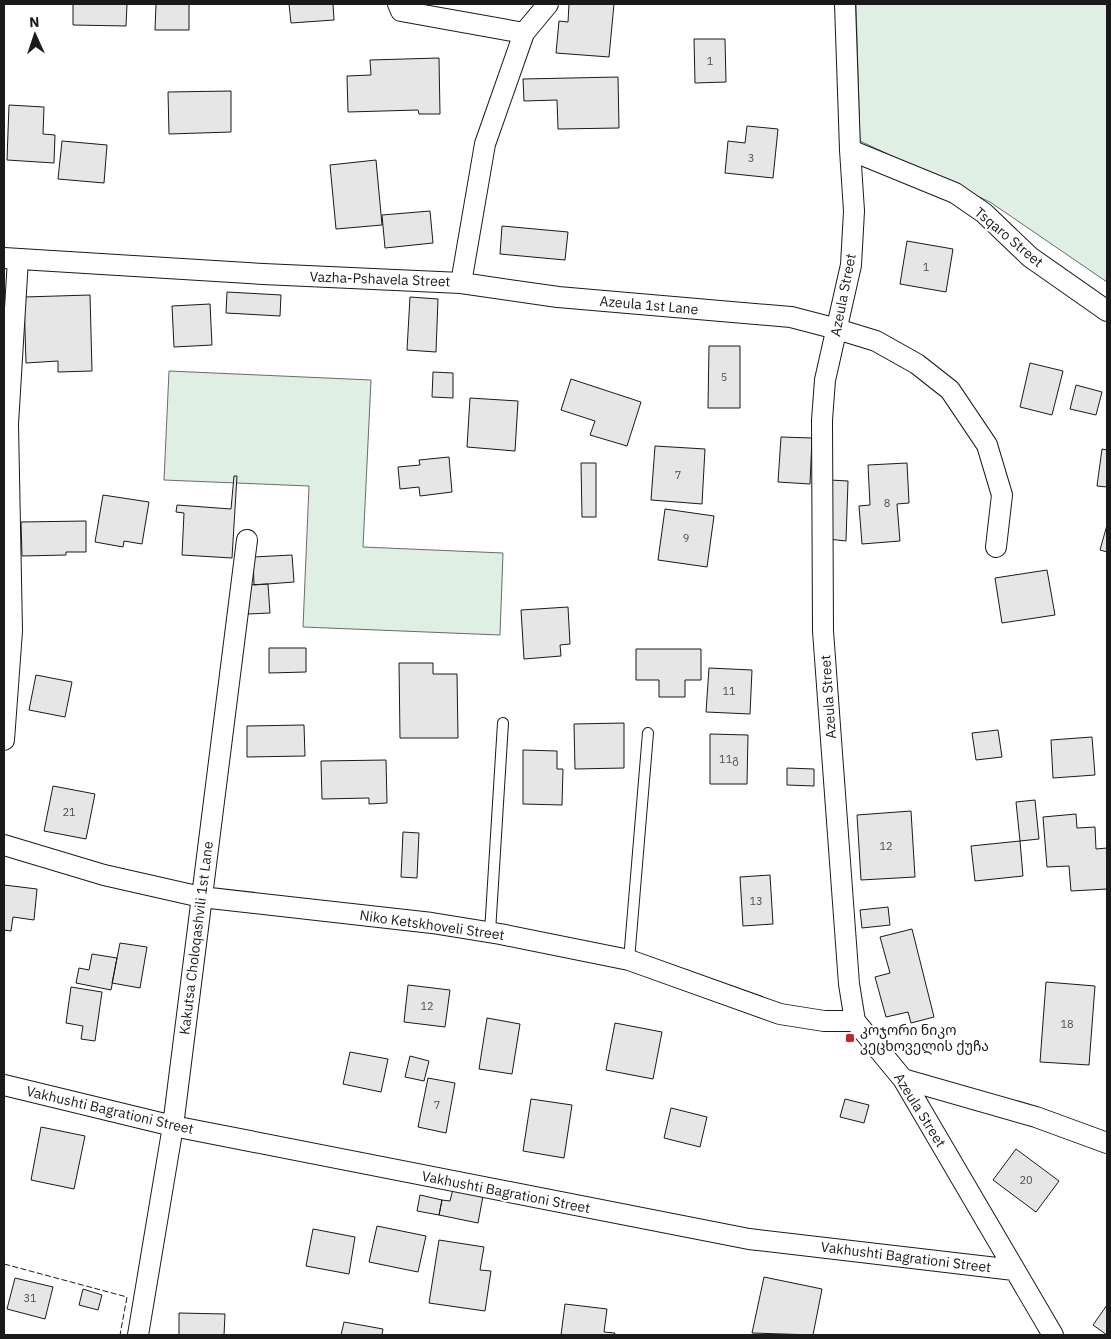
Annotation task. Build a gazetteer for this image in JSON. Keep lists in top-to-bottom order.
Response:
{
  "streets": {
    "street": [
      "Tsqaro Street",
      "Vazha-Pshavela Street",
      "Azeula Street",
      "Azeula 1st Lane",
      "Niko Ketskhoveli Street",
      "Kakutsa Choloqashvili 1st Lane",
      "Vakhushti Bagrationi Street"
    ]
  },
  "crossings": [
    ["Tsqaro Street", "Azeula Street"],
    ["Vazha-Pshavela Street", "Azeula 1st Lane"],
    ["Azeula Street", "Azeula 1st Lane"],
    ["Azeula Street", "Niko Ketskhoveli Street"],
    ["Azeula Street", "Vakhushti Bagrationi Street"],
    ["Niko Ketskhoveli Street", "Kakutsa Choloqashvili 1st Lane"],
    ["Kakutsa Choloqashvili 1st Lane", "Vakhushti Bagrationi Street"]
  ],
  "places": {
    "transit": ["კოჯორი ნიკო კეცხოველის ქუჩა"]
  },
  "house_numbers": [
    "1",
    "3",
    "1",
    "5",
    "7",
    "8",
    "9",
    "11",
    "11გ",
    "21",
    "12",
    "13",
    "12",
    "18",
    "7",
    "20",
    "31"
  ],
  "north": "top"
}
